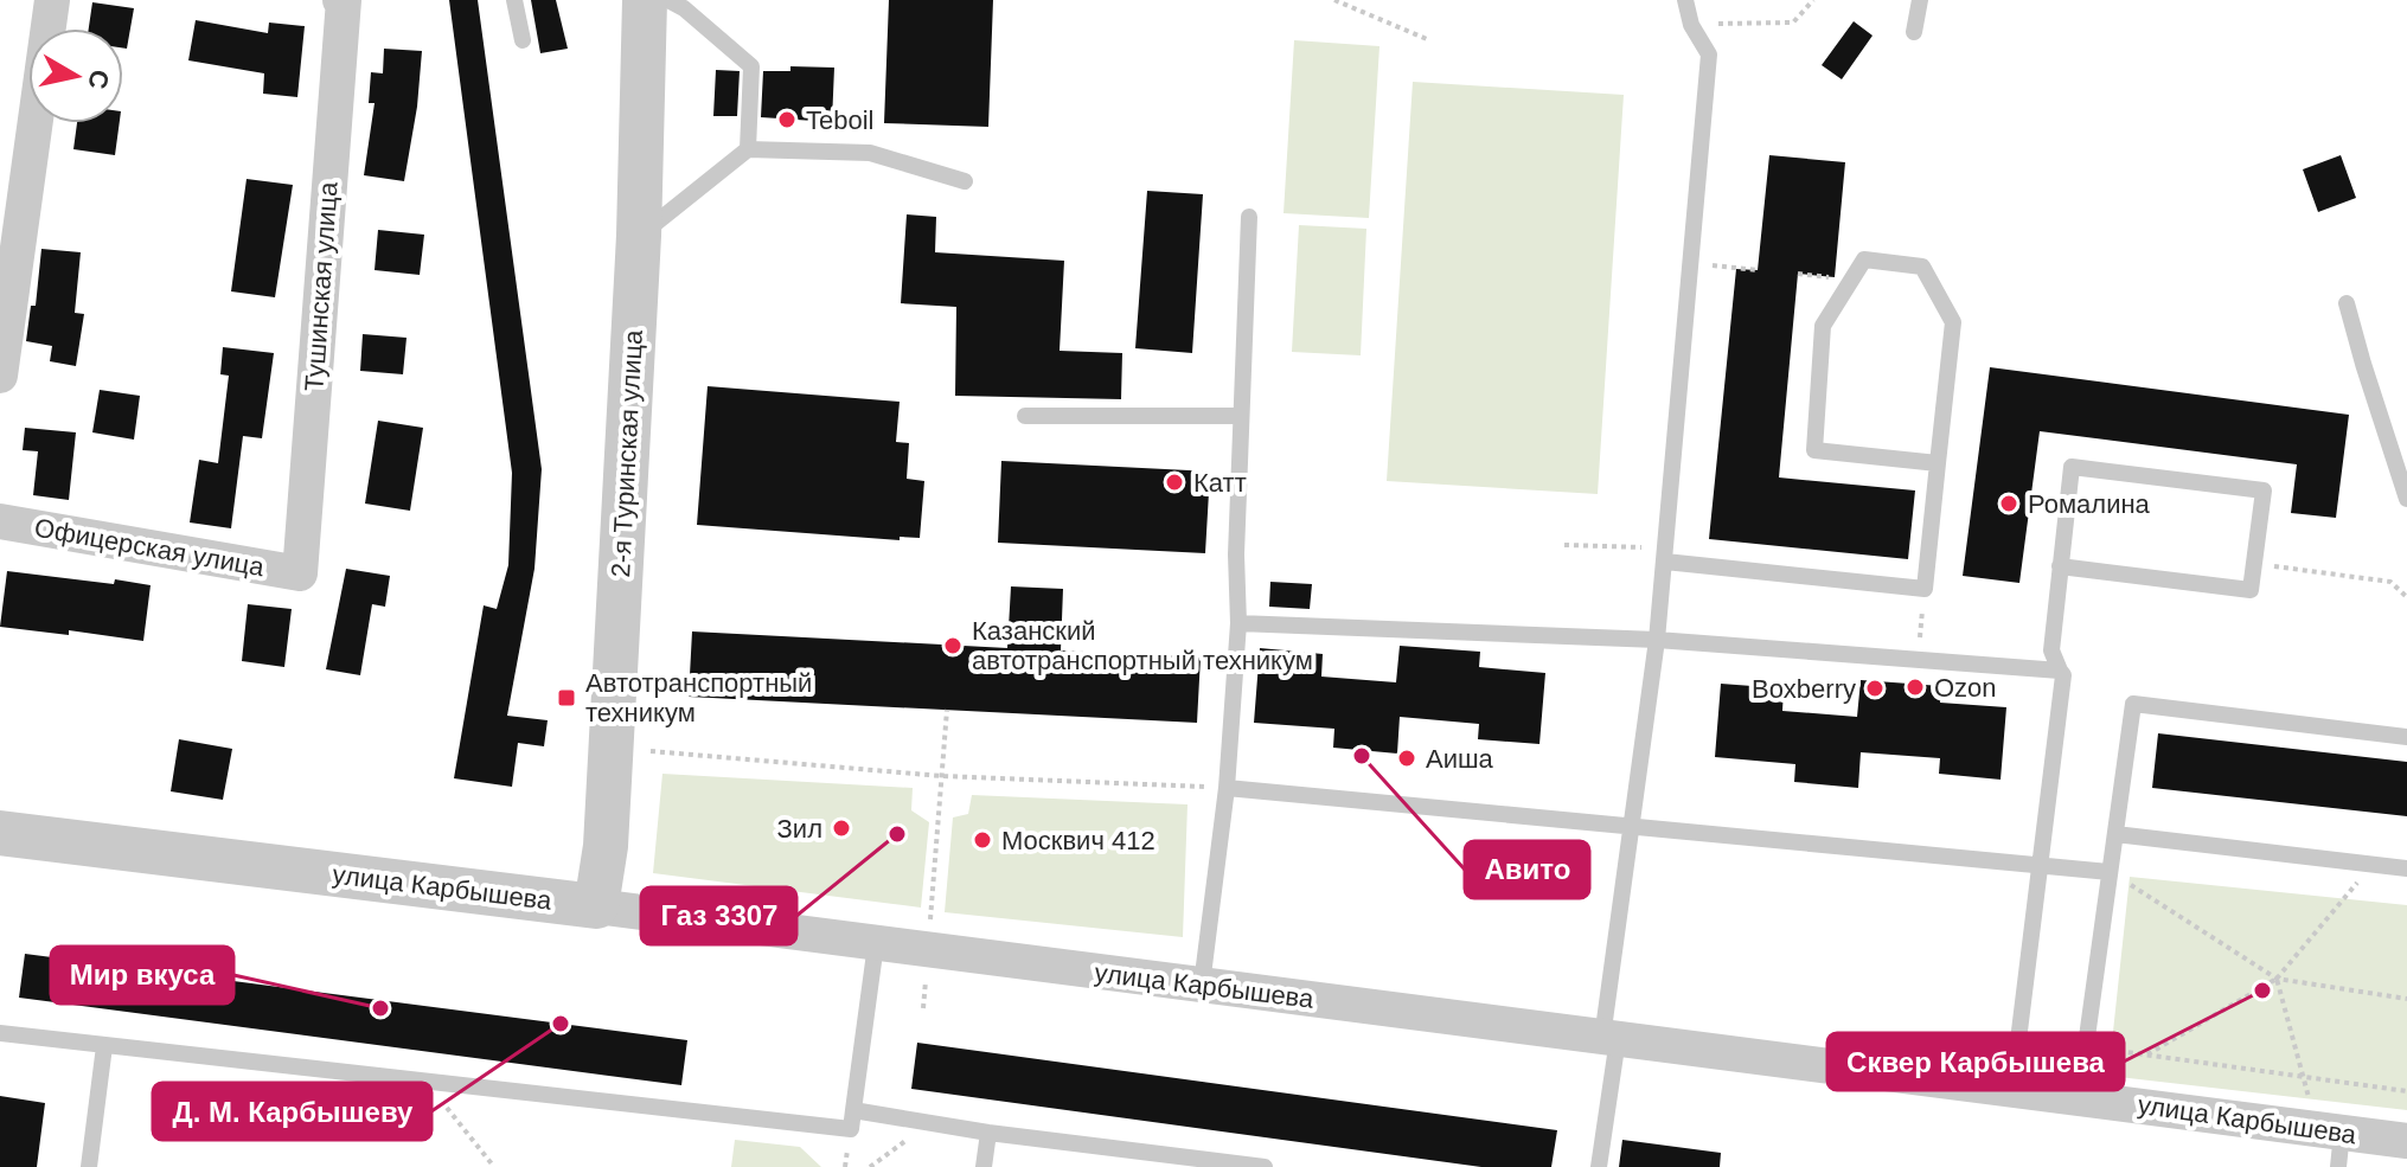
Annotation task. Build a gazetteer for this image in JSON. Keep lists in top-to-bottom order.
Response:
{
  "streets": {
    "street": [
      "Тушинская улица",
      "2-я Туринская улица",
      "Офицерская улица",
      "улица Карбышева"
    ]
  },
  "crossings": [
    ["Тушинская улица", "Офицерская улица"],
    ["2-я Туринская улица", "улица Карбышева"]
  ],
  "places": {
    "other": [
      "Teboil",
      "Катт",
      "Ромалина",
      "Казанский автотранспортный техникум",
      "Ozon",
      "Boxberry",
      "Авито",
      "Аиша",
      "Зил",
      "Газ 3307",
      "Москвич 412",
      "Сквер Карбышева",
      "Мир вкуса",
      "Д. М. Карбышеву"
    ],
    "transit": ["Автотранспортный техникум"]
  },
  "north": "right"
}
